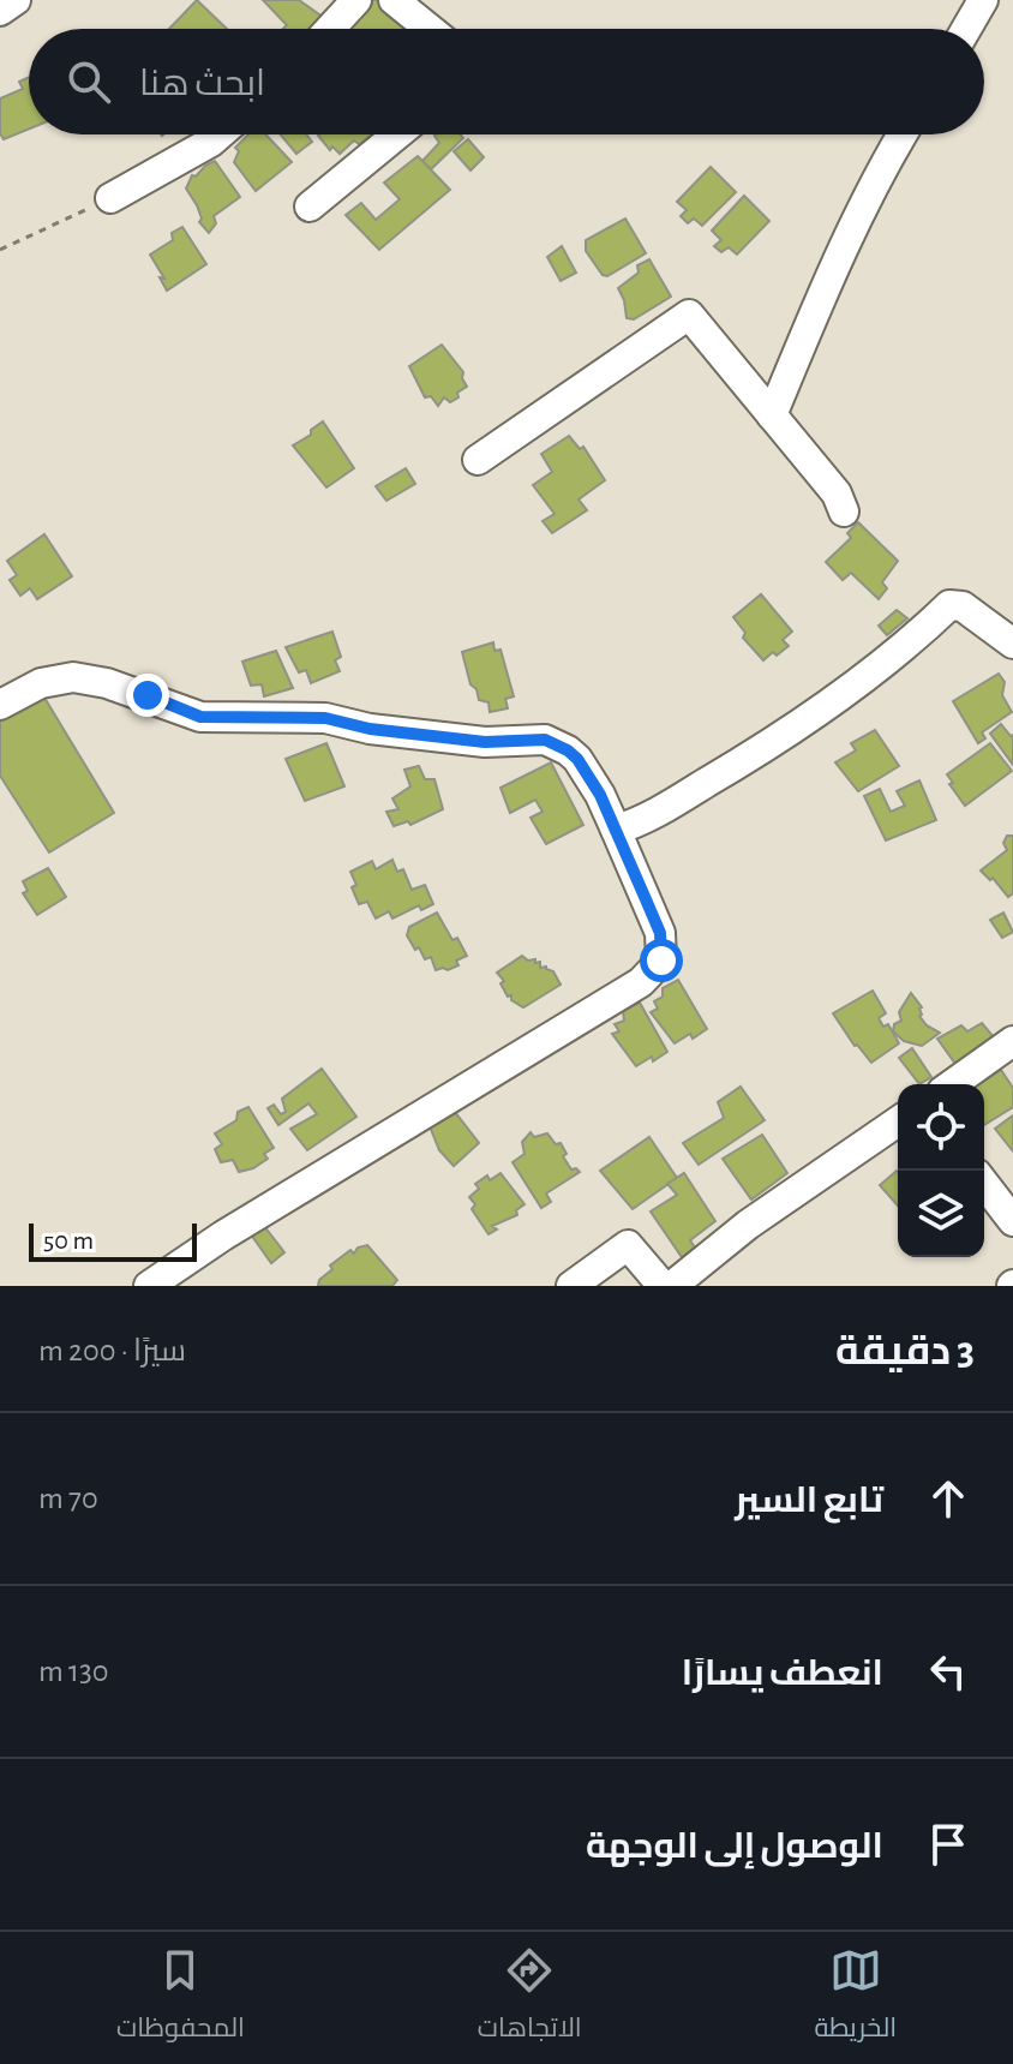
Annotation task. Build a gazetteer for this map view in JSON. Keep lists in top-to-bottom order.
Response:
{
  "scale_bar": "50 m",
  "page": {
    "search": "ابحث هنا",
    "scale": "50 m",
    "heading": ["3 دقيقة", "سيرًا · 200 m"],
    "list": [
      ["تابع السير", "70 m"],
      ["انعطف يسارًا", "130 m"],
      "الوصول إلى الوجهة"
    ],
    "nav": ["الخريطة", "الاتجاهات", "المحفوظات"]
  }
}
